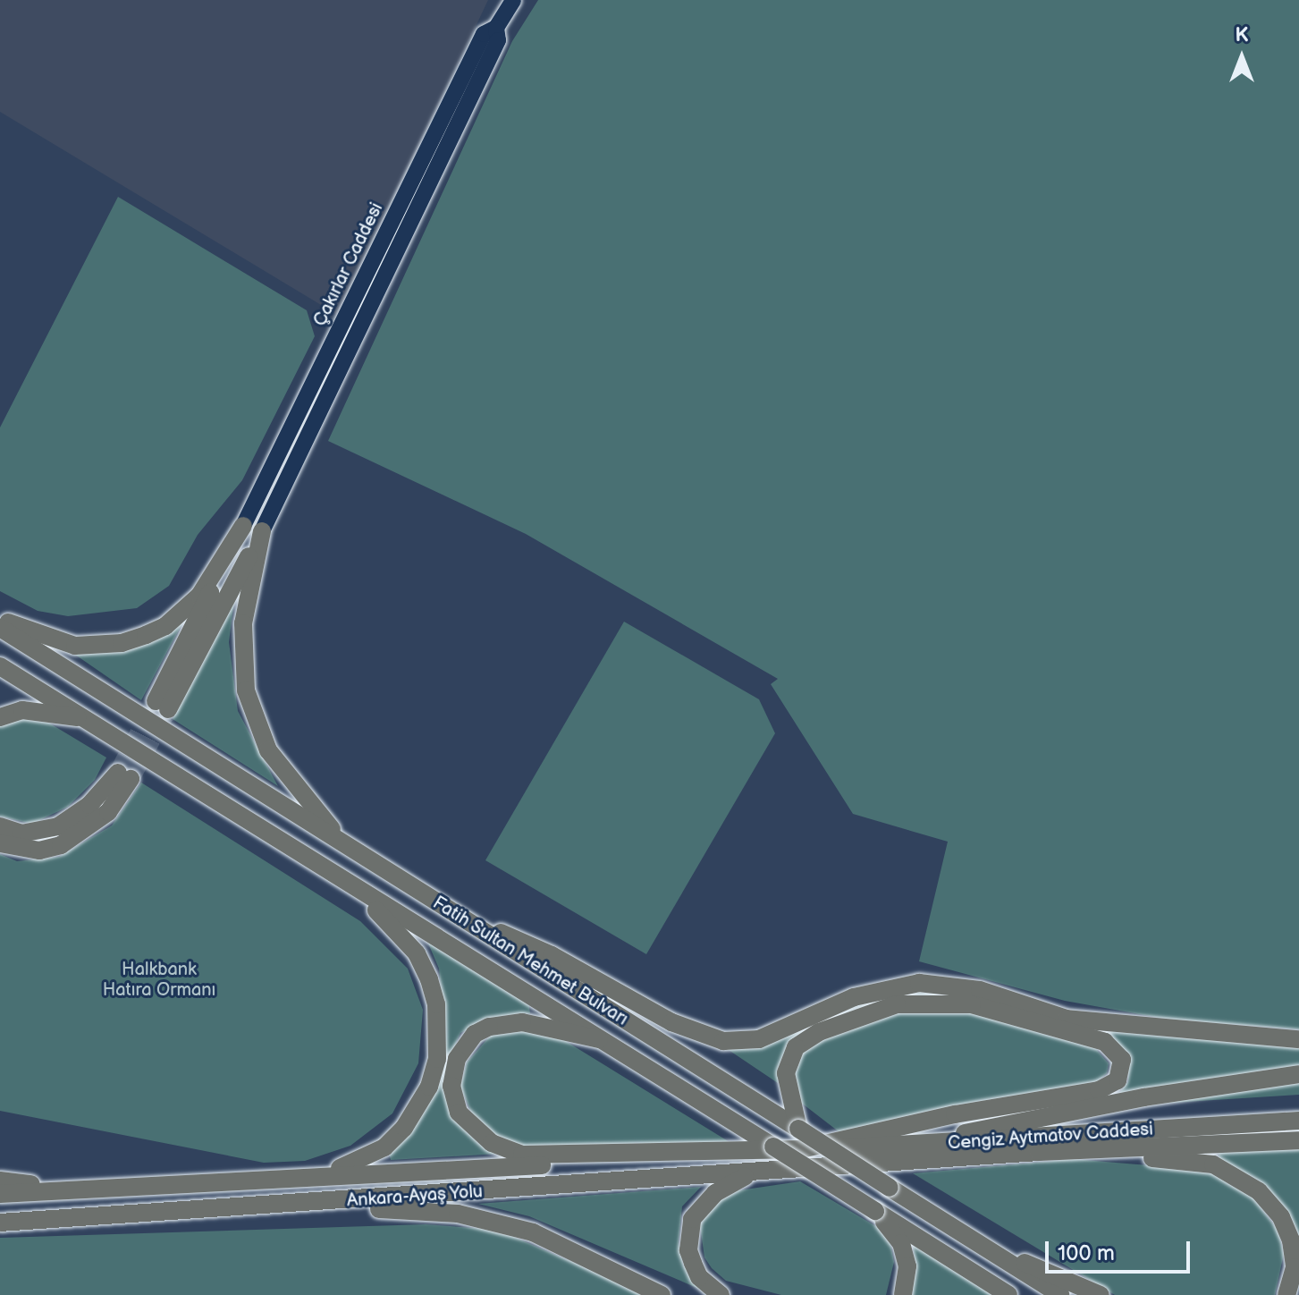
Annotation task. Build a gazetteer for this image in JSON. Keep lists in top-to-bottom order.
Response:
{
  "streets": {
    "highway": ["Fatih Sultan Mehmet Bulvarı", "Cengiz Aytmatov Caddesi", "Ankara-Ayaş Yolu"],
    "main road": ["Çakırlar Caddesi"]
  },
  "crossings": [
    ["Cengiz Aytmatov Caddesi", "Ankara-Ayaş Yolu"]
  ],
  "parks": ["Halkbank Hatıra Ormanı"],
  "scale_bar": "100 m",
  "north": "top"
}
